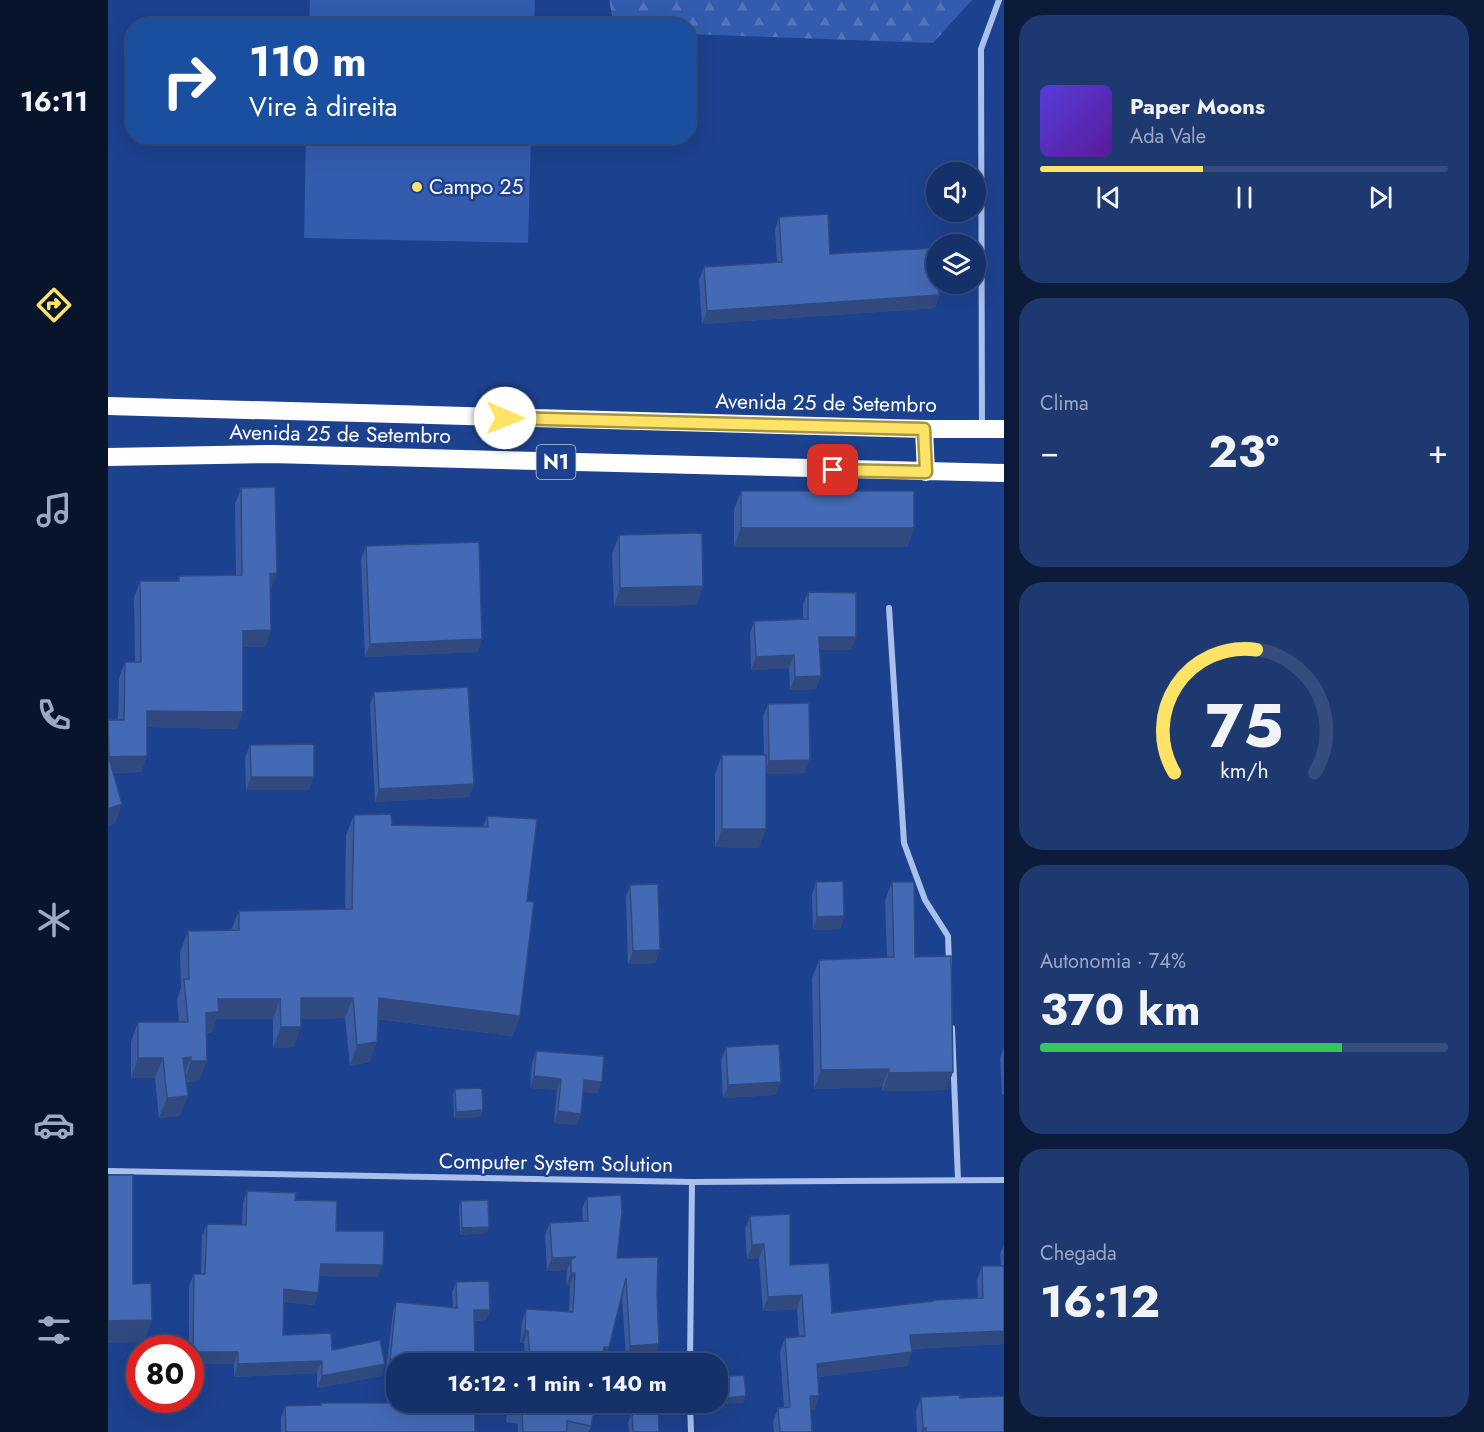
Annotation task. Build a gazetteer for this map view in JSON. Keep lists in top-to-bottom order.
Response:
{
  "streets": {
    "highway": ["Avenida 25 de Setembro", "N1"],
    "street": ["Computer System Solution"]
  },
  "places": ["Campo 25"],
  "page": {
    "tabs": "16:11",
    "turn": ["110 m", "Vire à direita"],
    "song": ["Paper Moons", "Ada Vale"],
    "tile": [
      "Clima",
      ["Autonomia · 74%", "370 km"],
      ["Chegada", "16:12"]
    ],
    "heat": ["−", "23°", "+"],
    "limit": "80",
    "trip": "16:12 · 1 min · 140 m",
    "gauge": ["75", "km/h"]
  }
}
